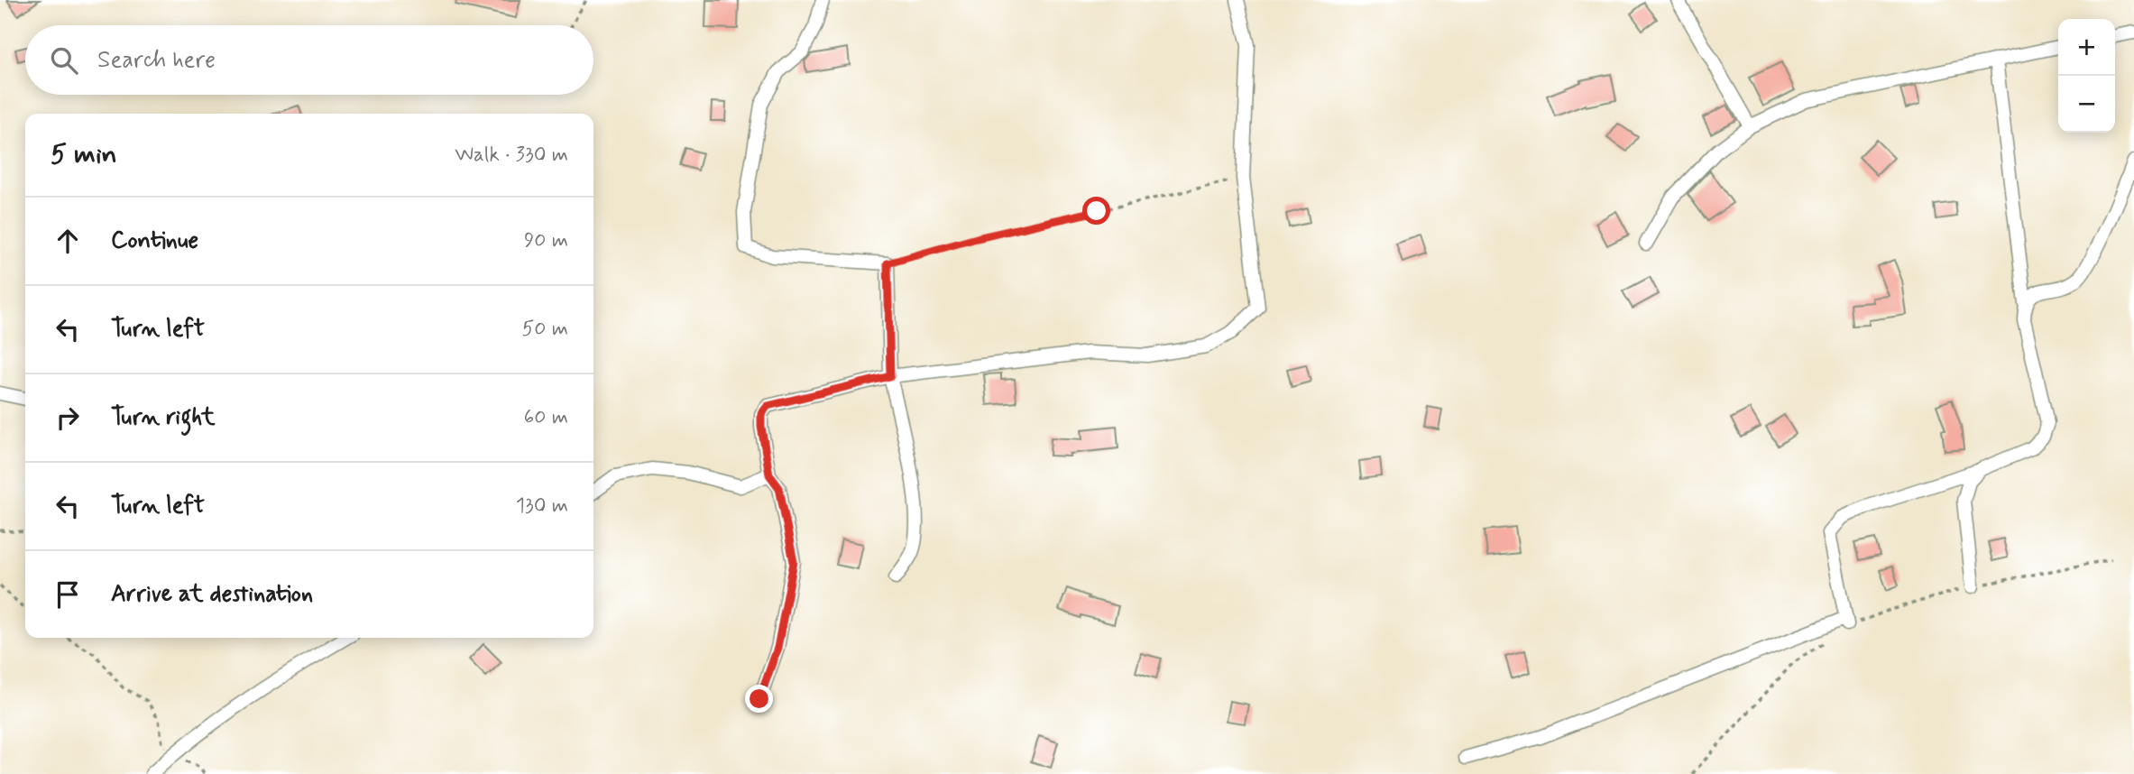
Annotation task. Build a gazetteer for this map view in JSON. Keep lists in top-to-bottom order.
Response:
{
  "page": {
    "map_buttons": ["+", "−"],
    "search": "Search here",
    "heading": ["5 min", "Walk · 330 m"],
    "list": [
      ["Continue", "90 m"],
      ["Turn left", "50 m"],
      ["Turn right", "60 m"],
      ["Turn left", "130 m"],
      "Arrive at destination"
    ]
  }
}
